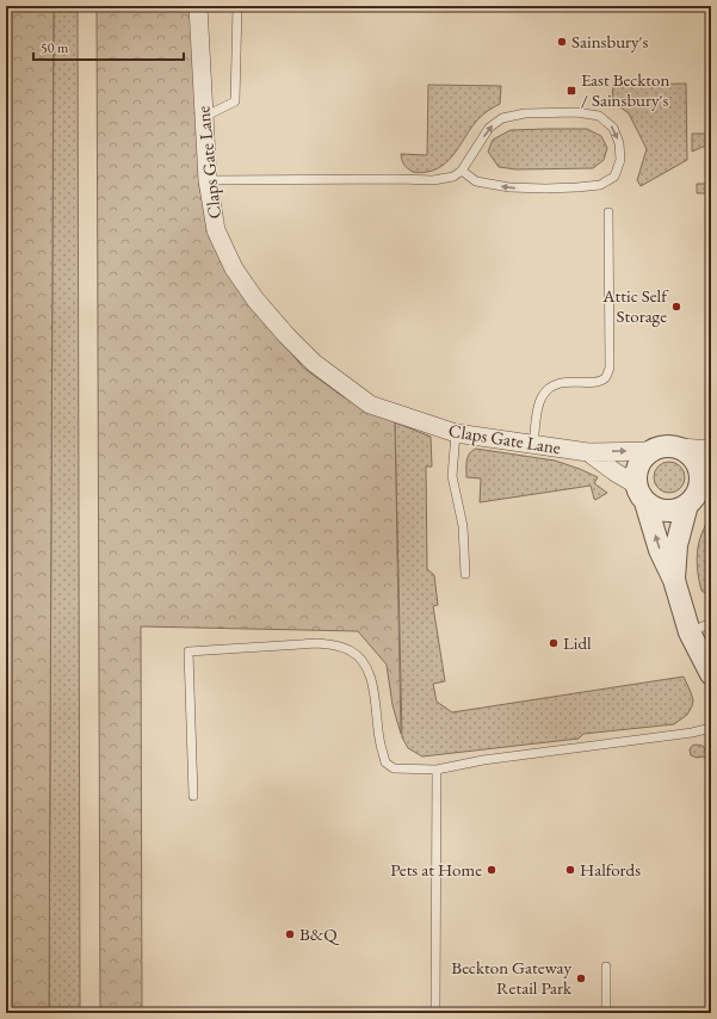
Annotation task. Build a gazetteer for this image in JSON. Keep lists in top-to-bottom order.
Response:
{
  "streets": {
    "street": ["Claps Gate Lane"]
  },
  "places": {
    "other": [
      "Sainsbury's",
      "Attic Self Storage",
      "Lidl",
      "Pets at Home",
      "Halfords",
      "B&Q",
      "Beckton Gateway Retail Park"
    ],
    "transit": ["East Beckton / Sainsbury's"]
  },
  "scale_bar": "50 m"
}
